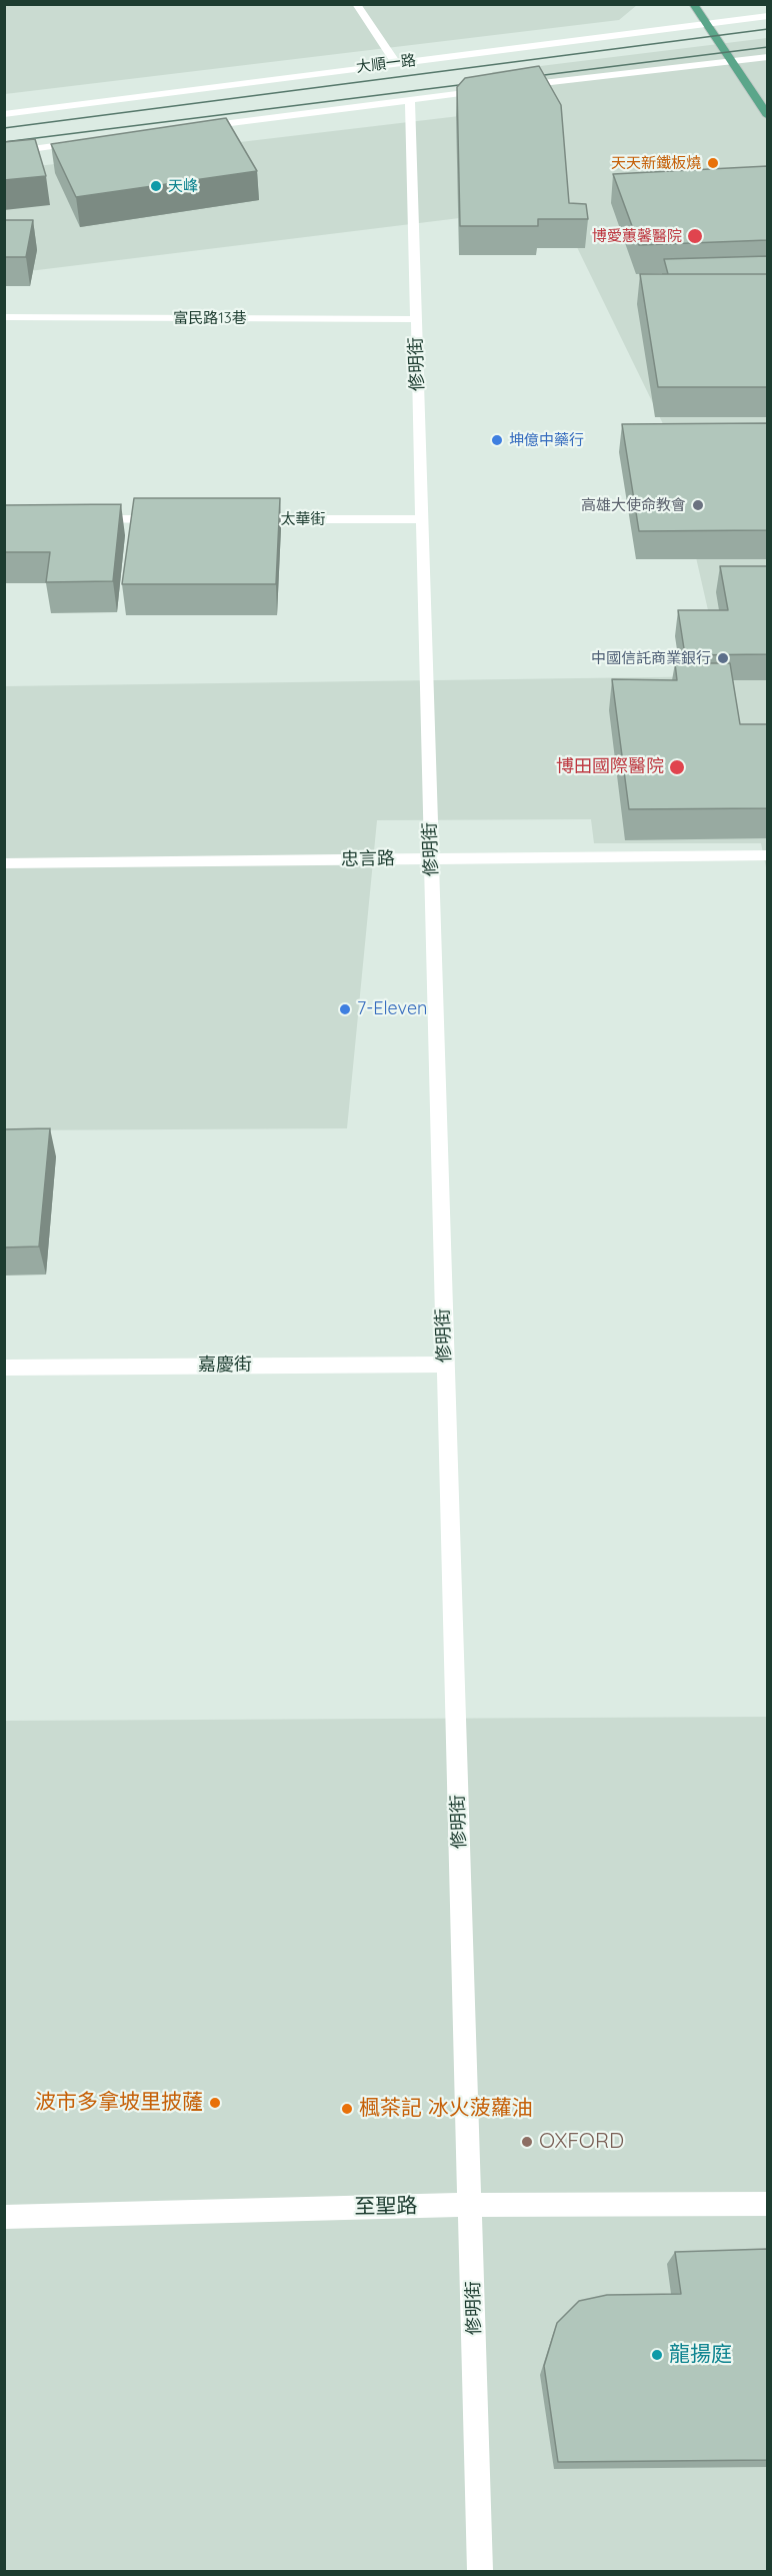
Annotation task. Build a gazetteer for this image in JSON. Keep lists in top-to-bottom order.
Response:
{
  "streets": {
    "street": [
      "大順一路",
      "富民路13巷",
      "修明街",
      "太華街",
      "忠言路",
      "嘉慶街",
      "至聖路"
    ]
  },
  "crossings": [
    ["富民路13巷", "修明街"],
    ["修明街", "太華街"],
    ["修明街", "忠言路"],
    ["修明街", "嘉慶街"],
    ["修明街", "至聖路"]
  ],
  "places": [
    "天天新鐵板燒",
    "天峰",
    "博愛蕙馨醫院",
    "坤億中藥行",
    "高雄大使命教會",
    "中國信託商業銀行",
    "博田國際醫院",
    "7-Eleven",
    "波市多拿坡里披薩",
    "楓茶記 冰火菠蘿油",
    "OXFORD",
    "龍揚庭"
  ]
}
